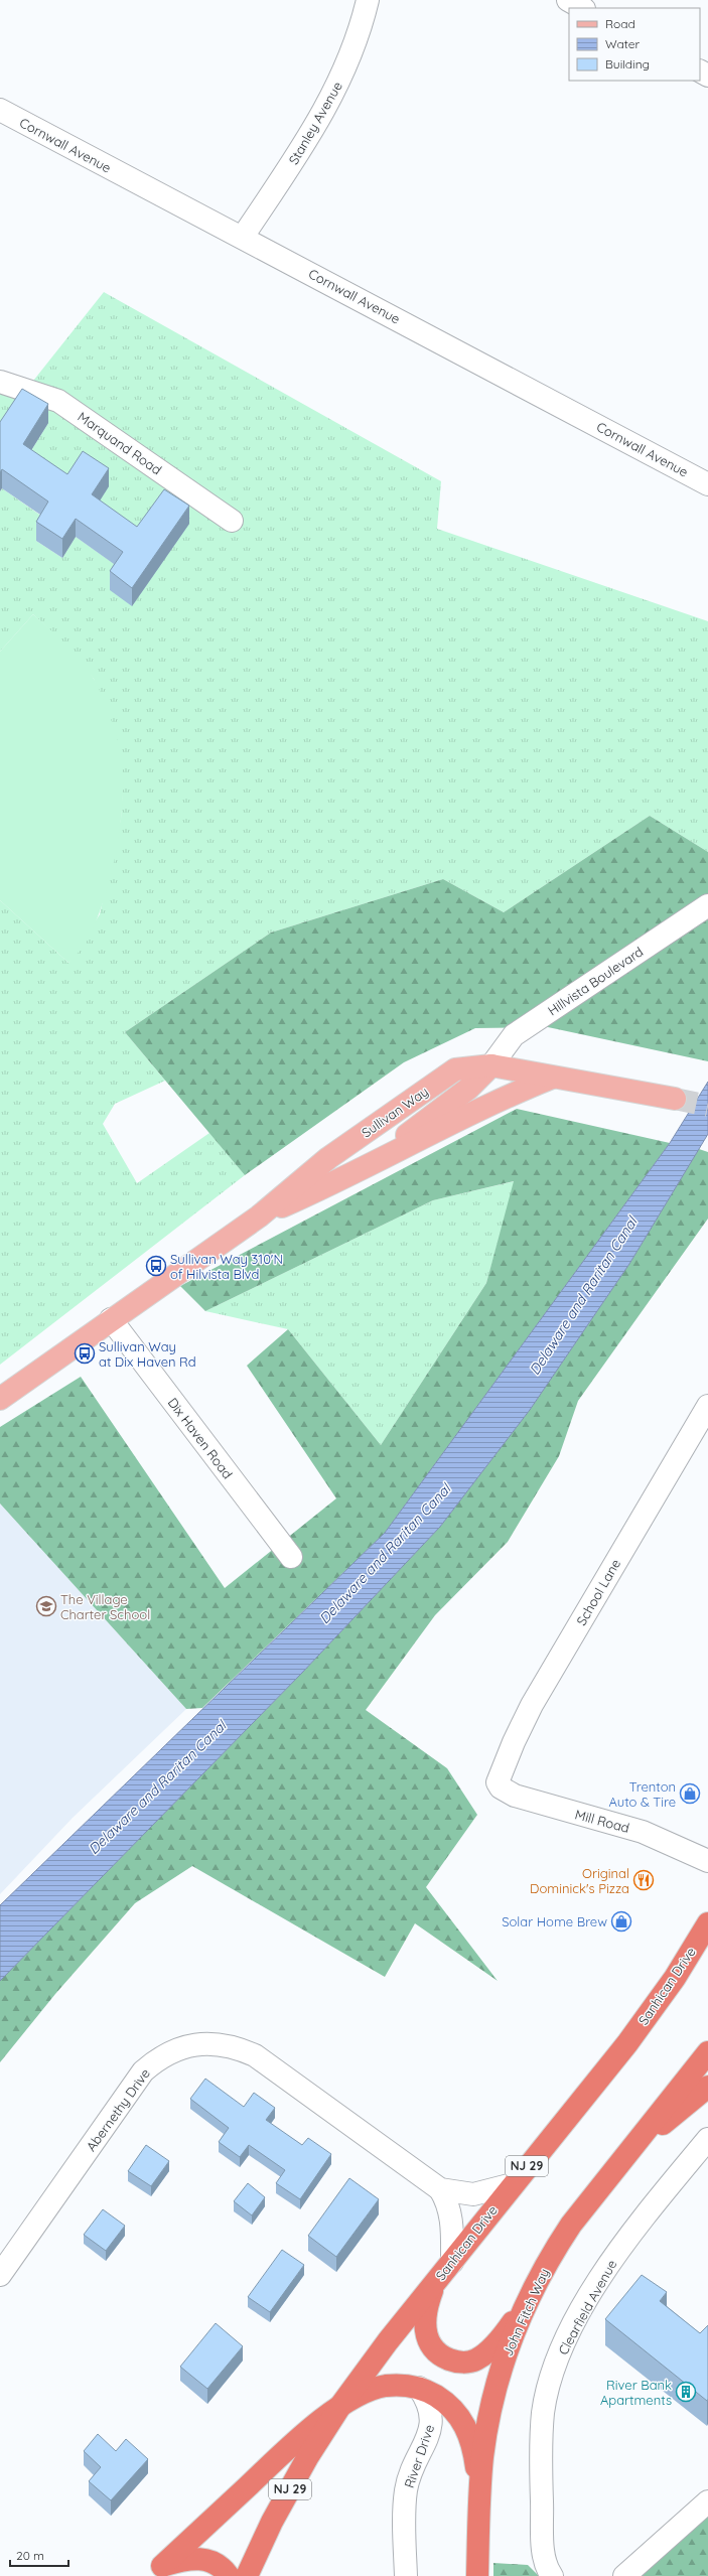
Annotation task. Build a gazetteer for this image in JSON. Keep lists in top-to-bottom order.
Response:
{
  "streets": {
    "highway": ["Sanhican Drive", "NJ 29", "John Fitch Way"],
    "main road": ["Sullivan Way"],
    "street": [
      "Stanley Avenue",
      "Cornwall Avenue",
      "Marquand Road",
      "Hillvista Boulevard",
      "Dix Haven Road",
      "School Lane",
      "Mill Road",
      "Abernethy Drive",
      "Clearfield Avenue",
      "River Drive"
    ]
  },
  "crossings": [
    ["Stanley Avenue", "Cornwall Avenue"],
    ["Hillvista Boulevard", "Sullivan Way"],
    ["Sullivan Way", "Dix Haven Road"],
    ["School Lane", "Mill Road"],
    ["Sanhican Drive", "Abernethy Drive"]
  ],
  "water": ["Delaware and Raritan Canal"],
  "places": {
    "bus stop": ["Sullivan Way 310'N of Hilvista Blvd", "Sullivan Way at Dix Haven Rd"],
    "school or university": ["The Village Charter School"],
    "shop": ["Trenton Auto & Tire", "Solar Home Brew"],
    "restaurant": ["Original Dominick's Pizza"],
    "building": ["River Bank Apartments"]
  },
  "legend": ["Road", "Water", "Building"],
  "scale_bar": "20 m"
}
